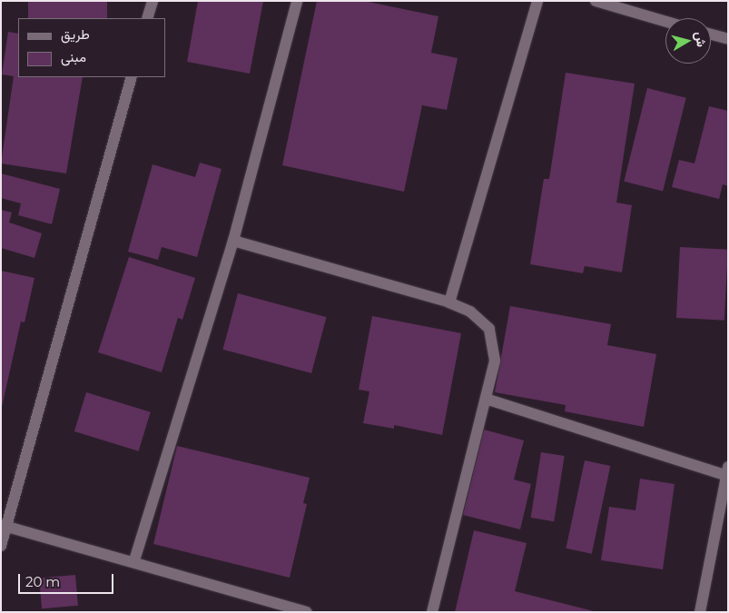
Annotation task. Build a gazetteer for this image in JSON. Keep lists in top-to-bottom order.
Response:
{
  "legend": ["طريق", "مبنى"],
  "scale_bar": "20 m",
  "north": "right"
}
